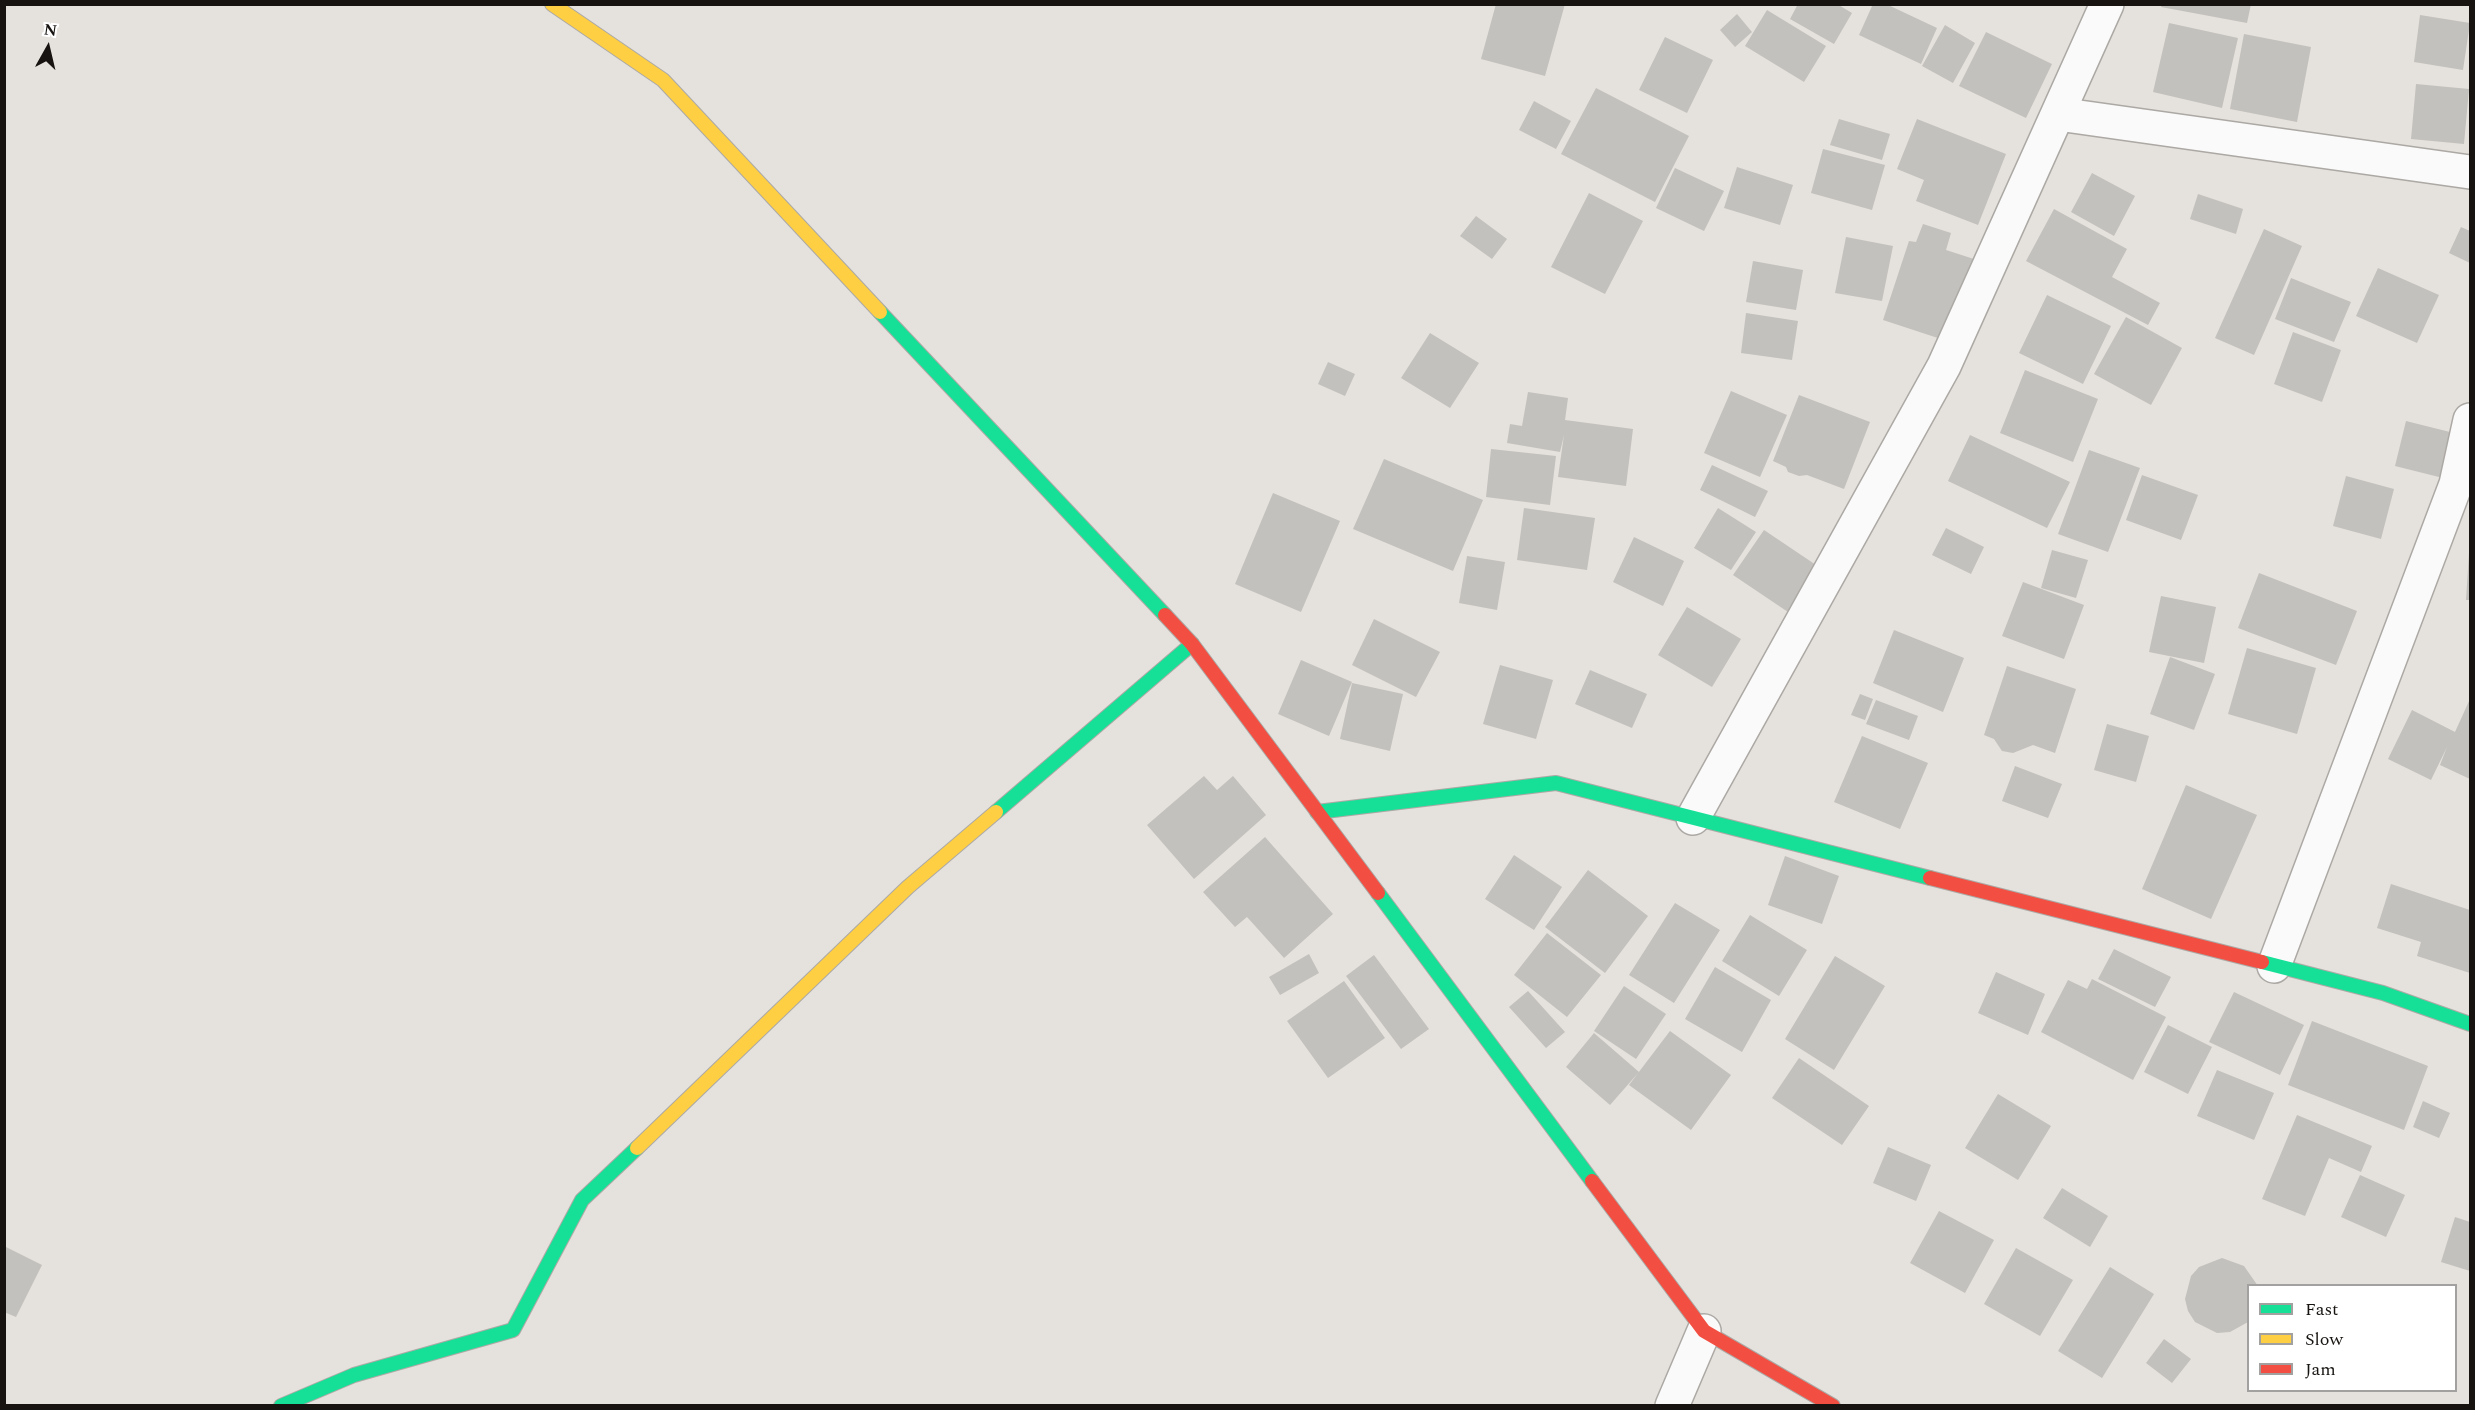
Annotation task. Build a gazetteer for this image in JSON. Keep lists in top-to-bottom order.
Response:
{
  "legend": ["Fast", "Slow", "Jam"],
  "north": "top"
}
